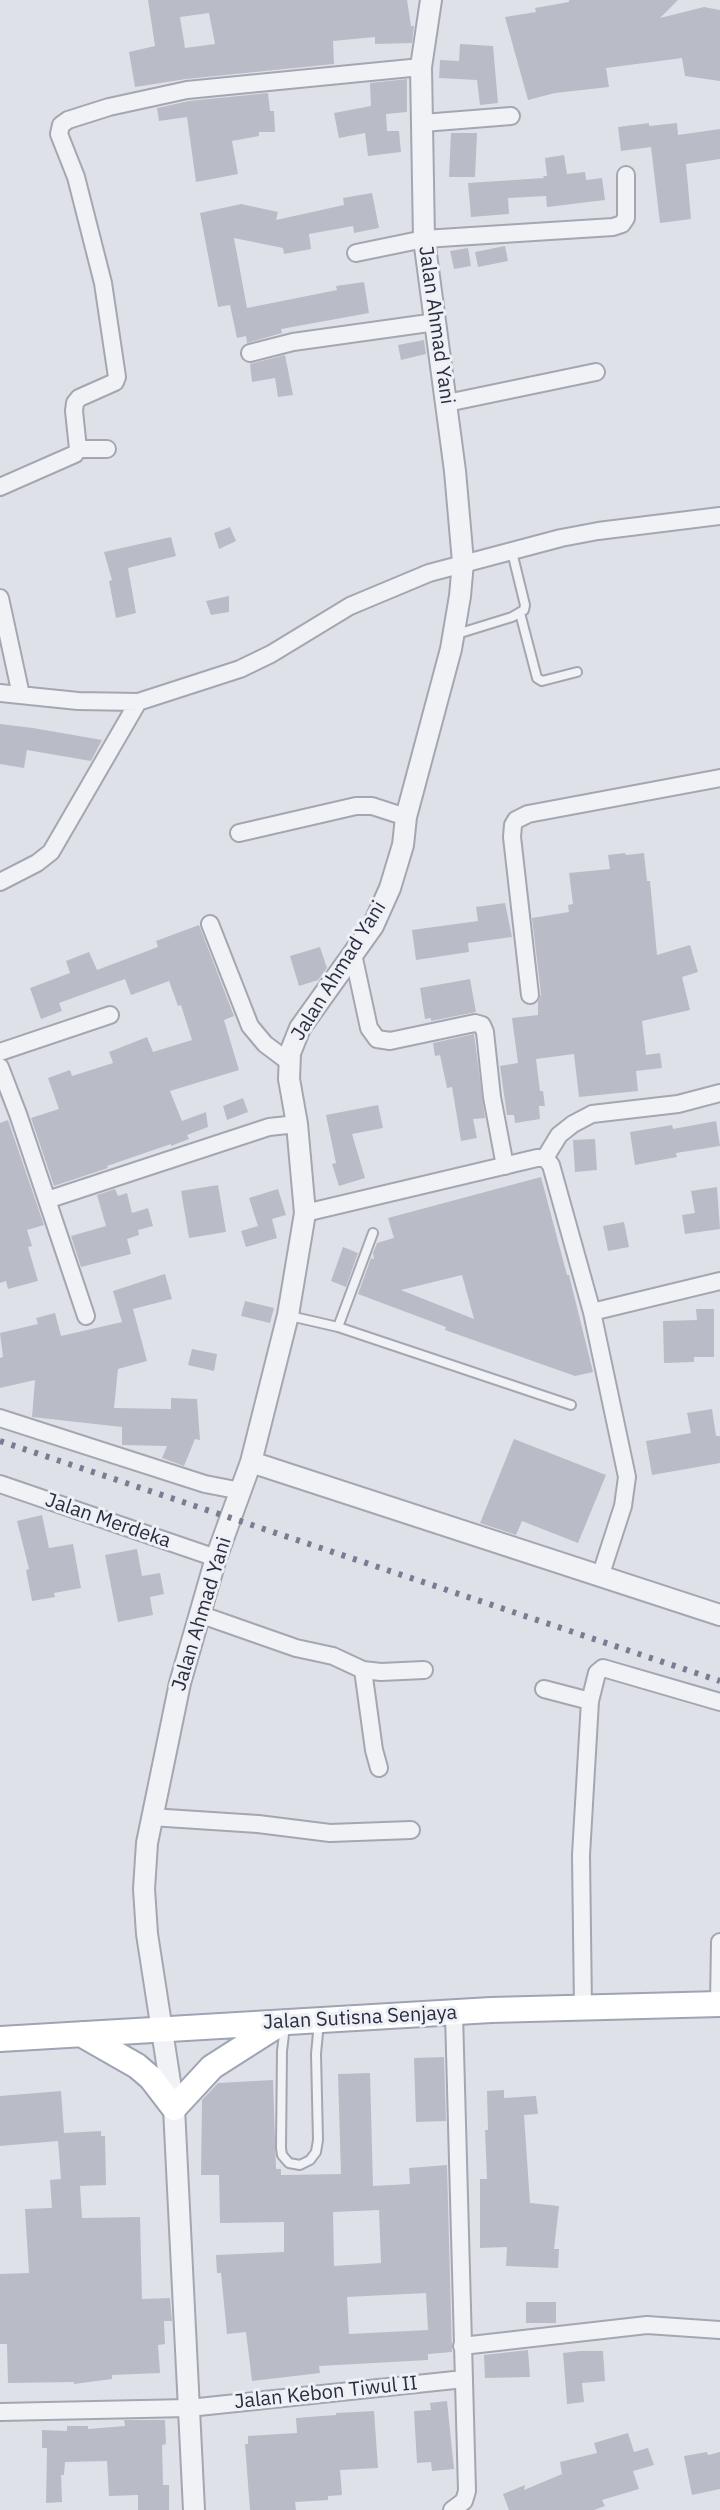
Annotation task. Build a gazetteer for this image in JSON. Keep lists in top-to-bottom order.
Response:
{
  "streets": {
    "main road": ["Jalan Sutisna Senjaya"],
    "street": ["Jalan Ahmad Yani", "Jalan Merdeka", "Jalan Kebon Tiwul II"]
  },
  "crossings": [
    ["Jalan Ahmad Yani", "Jalan Merdeka"],
    ["Jalan Ahmad Yani", "Jalan Sutisna Senjaya"],
    ["Jalan Ahmad Yani", "Jalan Kebon Tiwul II"]
  ]
}
